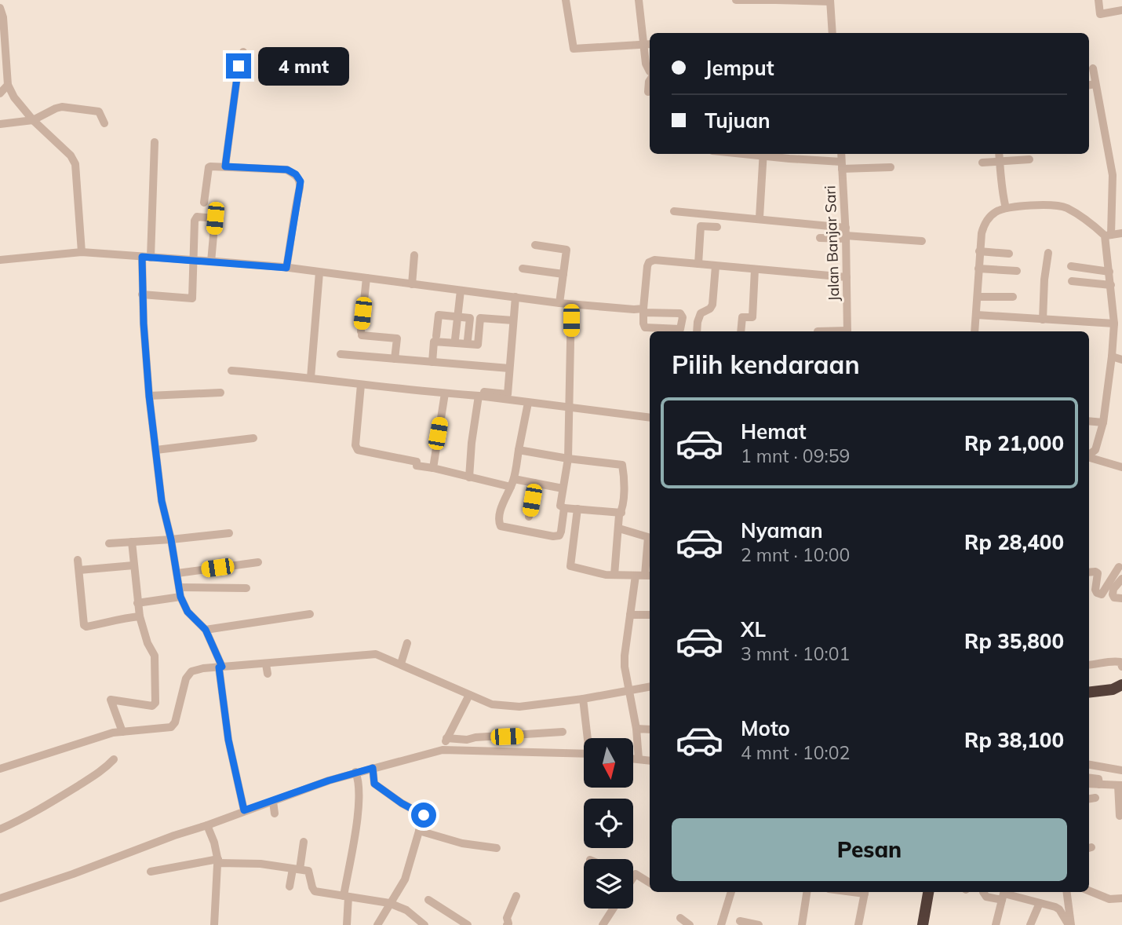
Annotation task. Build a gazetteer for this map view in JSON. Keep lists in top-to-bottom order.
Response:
{
  "streets": {
    "street": ["Jalan Banjar Sari"]
  },
  "north": "bottom",
  "page": {
    "banner": ["Jemput", "Tujuan"],
    "bubble": "4 mnt",
    "heading": "Pilih kendaraan",
    "list": [
      {
        "name": "Hemat",
        "note": "1 mnt · 09:59",
        "value": "Rp 21,000"
      },
      {
        "name": "Nyaman",
        "note": "2 mnt · 10:00",
        "value": "Rp 28,400"
      },
      {
        "name": "XL",
        "note": "3 mnt · 10:01",
        "value": "Rp 35,800"
      },
      {
        "name": "Moto",
        "note": "4 mnt · 10:02",
        "value": "Rp 38,100"
      }
    ],
    "buttons": "Pesan"
  }
}
